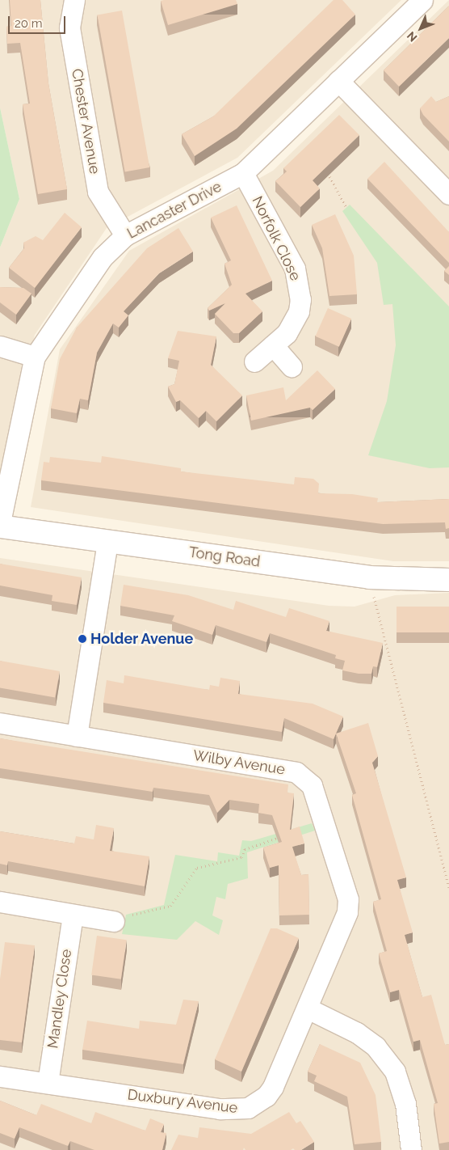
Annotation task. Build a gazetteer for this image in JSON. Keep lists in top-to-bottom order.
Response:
{
  "streets": {
    "street": [
      "Chester Avenue",
      "Lancaster Drive",
      "Norfolk Close",
      "Tong Road",
      "Wilby Avenue",
      "Mandley Close",
      "Duxbury Avenue"
    ]
  },
  "crossings": [
    ["Chester Avenue", "Lancaster Drive"],
    ["Lancaster Drive", "Norfolk Close"],
    ["Wilby Avenue", "Duxbury Avenue"],
    ["Mandley Close", "Duxbury Avenue"]
  ],
  "places": ["Holder Avenue"],
  "scale_bar": "20 m",
  "north": "bottom left"
}
